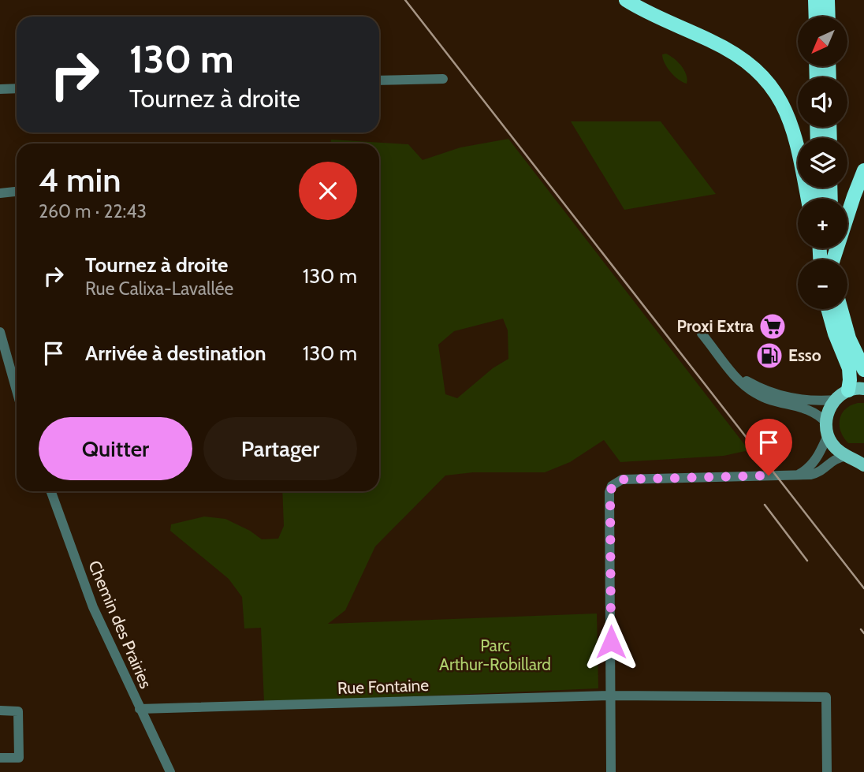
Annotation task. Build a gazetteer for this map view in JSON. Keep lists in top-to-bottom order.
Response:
{
  "streets": {
    "street": ["Chemin des Prairies", "Rue Fontaine"]
  },
  "crossings": [
    ["Chemin des Prairies", "Rue Fontaine"]
  ],
  "parks": ["Parc Arthur-Robillard"],
  "places": {
    "supermarket": ["Proxi Extra"],
    "fuel station": ["Esso"]
  },
  "north": "bottom left",
  "page": {
    "map_buttons": ["+", "−"],
    "turn": ["130 m", "Tournez à droite"],
    "heading": ["4 min", "260 m · 22:43"],
    "list": [
      {
        "name": "Tournez à droite",
        "note": "Rue Calixa-Lavallée",
        "value": "130 m"
      },
      {
        "name": "Arrivée à destination",
        "value": "130 m"
      }
    ],
    "buttons": ["Quitter", "Partager"]
  }
}
